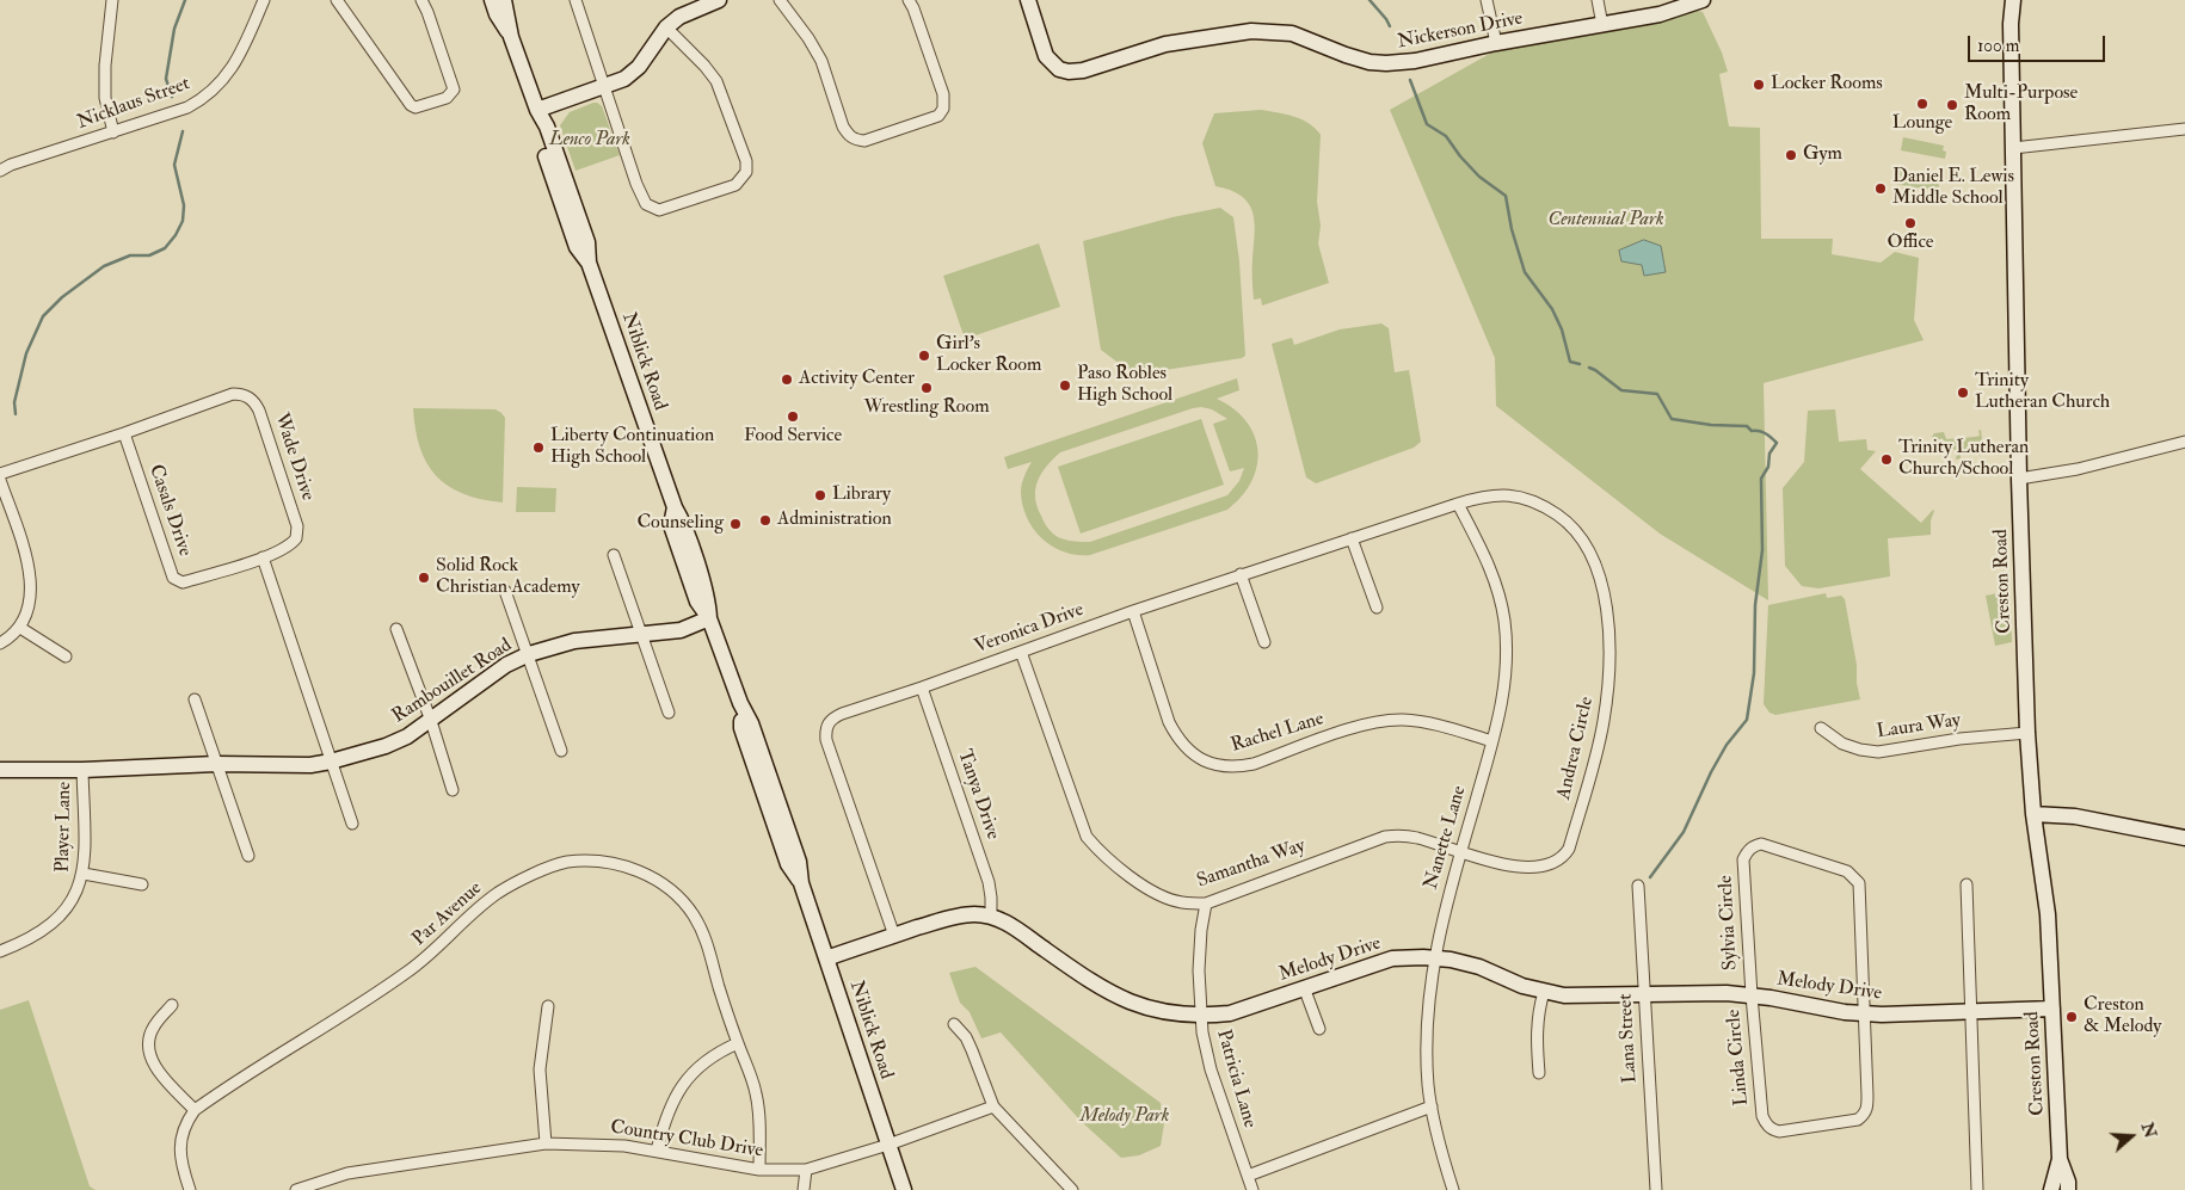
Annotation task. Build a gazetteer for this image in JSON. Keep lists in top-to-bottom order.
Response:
{
  "streets": {
    "street": [
      "Nickerson Drive",
      "Nicklaus Street",
      "Niblick Road",
      "Wade Drive",
      "Casals Drive",
      "Creston Road",
      "Veronica Drive",
      "Rambouillet Road",
      "Laura Way",
      "Rachel Lane",
      "Andrea Circle",
      "Tanya Drive",
      "Player Lane",
      "Nanette Lane",
      "Samantha Way",
      "Par Avenue",
      "Sylvia Circle",
      "Melody Drive",
      "Lana Street",
      "Linda Circle",
      "Patricia Lane",
      "Country Club Drive"
    ]
  },
  "crossings": [
    ["Niblick Road", "Rambouillet Road"],
    ["Niblick Road", "Melody Drive"],
    ["Niblick Road", "Country Club Drive"],
    ["Wade Drive", "Casals Drive"],
    ["Creston Road", "Laura Way"],
    ["Creston Road", "Melody Drive"],
    ["Veronica Drive", "Rachel Lane"],
    ["Veronica Drive", "Andrea Circle"],
    ["Veronica Drive", "Tanya Drive"],
    ["Veronica Drive", "Nanette Lane"],
    ["Veronica Drive", "Samantha Way"],
    ["Veronica Drive", "Melody Drive"],
    ["Rambouillet Road", "Player Lane"],
    ["Rachel Lane", "Nanette Lane"],
    ["Andrea Circle", "Nanette Lane"],
    ["Andrea Circle", "Samantha Way"],
    ["Tanya Drive", "Melody Drive"],
    ["Nanette Lane", "Samantha Way"],
    ["Nanette Lane", "Melody Drive"],
    ["Samantha Way", "Patricia Lane"],
    ["Par Avenue", "Country Club Drive"],
    ["Sylvia Circle", "Melody Drive"],
    ["Sylvia Circle", "Linda Circle"],
    ["Melody Drive", "Lana Street"],
    ["Melody Drive", "Linda Circle"],
    ["Melody Drive", "Patricia Lane"]
  ],
  "parks": ["Lenco Park", "Centennial Park", "Melody Park"],
  "places": [
    "Locker Rooms",
    "Lounge",
    "Multi-Purpose Room",
    "Gym",
    "Daniel E. Lewis Middle School",
    "Office",
    "Girl's Locker Room",
    "Activity Center",
    "Paso Robles High School",
    "Wrestling Room",
    "Trinity Lutheran Church",
    "Food Service",
    "Liberty Continuation High School",
    "Trinity Lutheran Church/School",
    "Library",
    "Administration",
    "Counseling",
    "Solid Rock Christian Academy",
    "Creston & Melody"
  ],
  "scale_bar": "100 m",
  "north": "right"
}
